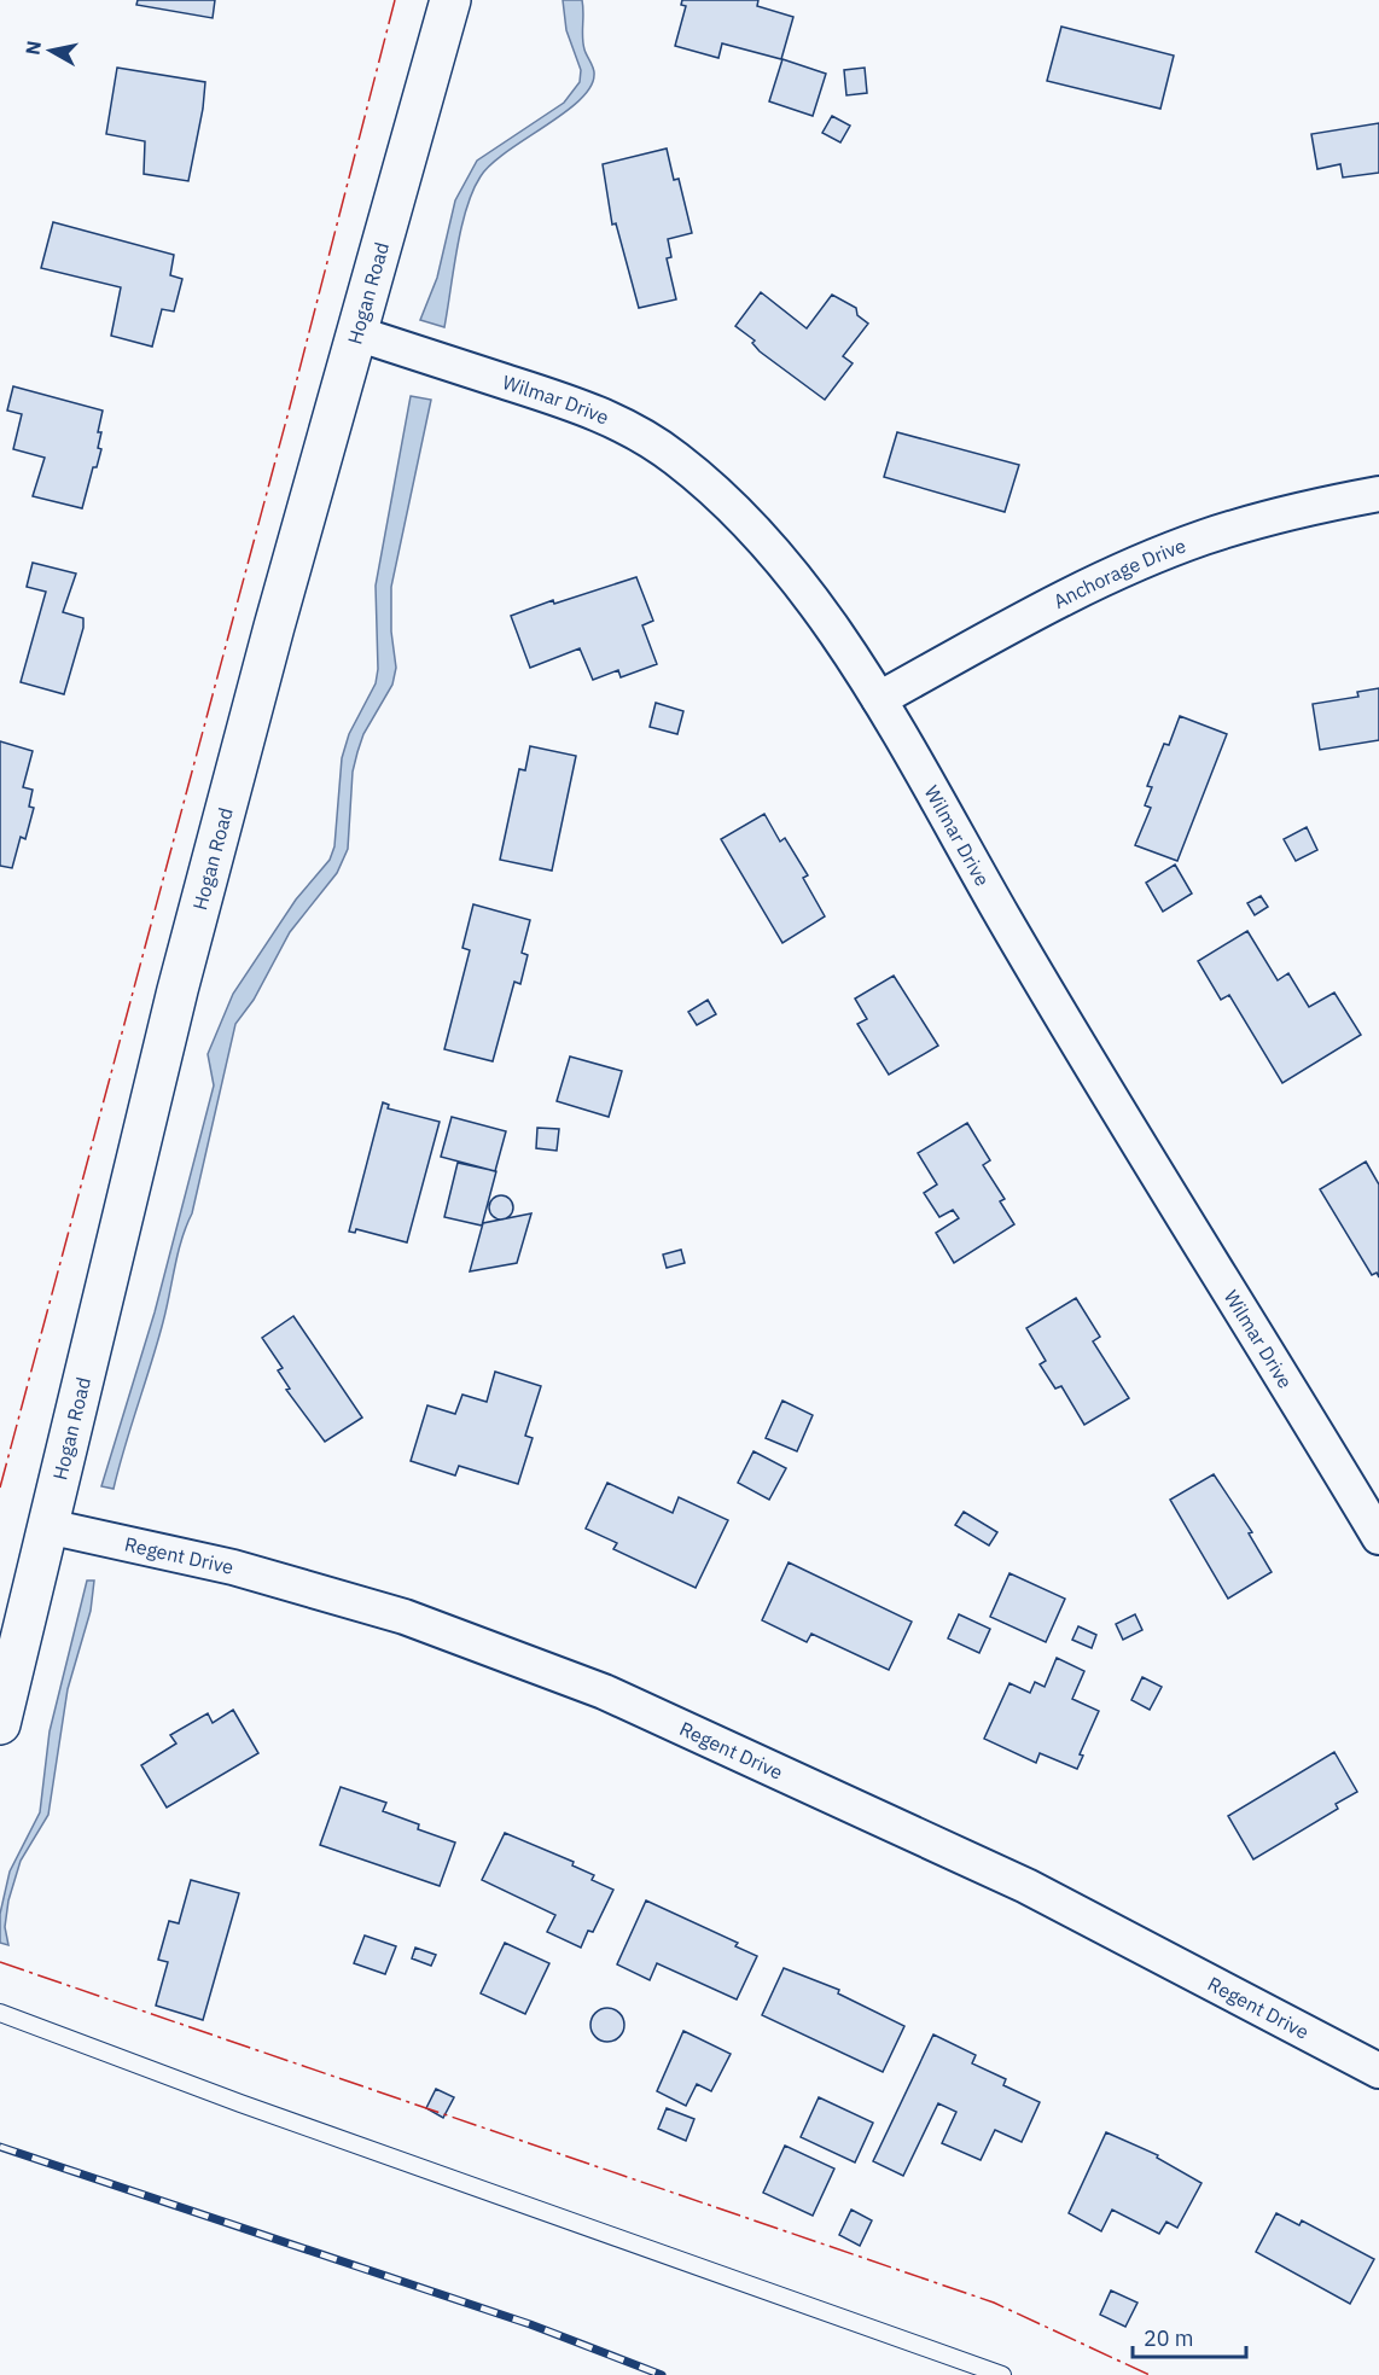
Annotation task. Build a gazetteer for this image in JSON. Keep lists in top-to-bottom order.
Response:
{
  "streets": {
    "street": [
      "Hogan Road",
      "Wilmar Drive",
      "Anchorage Drive",
      "Regent Drive"
    ]
  },
  "crossings": [
    ["Hogan Road", "Wilmar Drive"],
    ["Hogan Road", "Regent Drive"],
    ["Wilmar Drive", "Anchorage Drive"]
  ],
  "scale_bar": "20 m",
  "north": "left"
}
